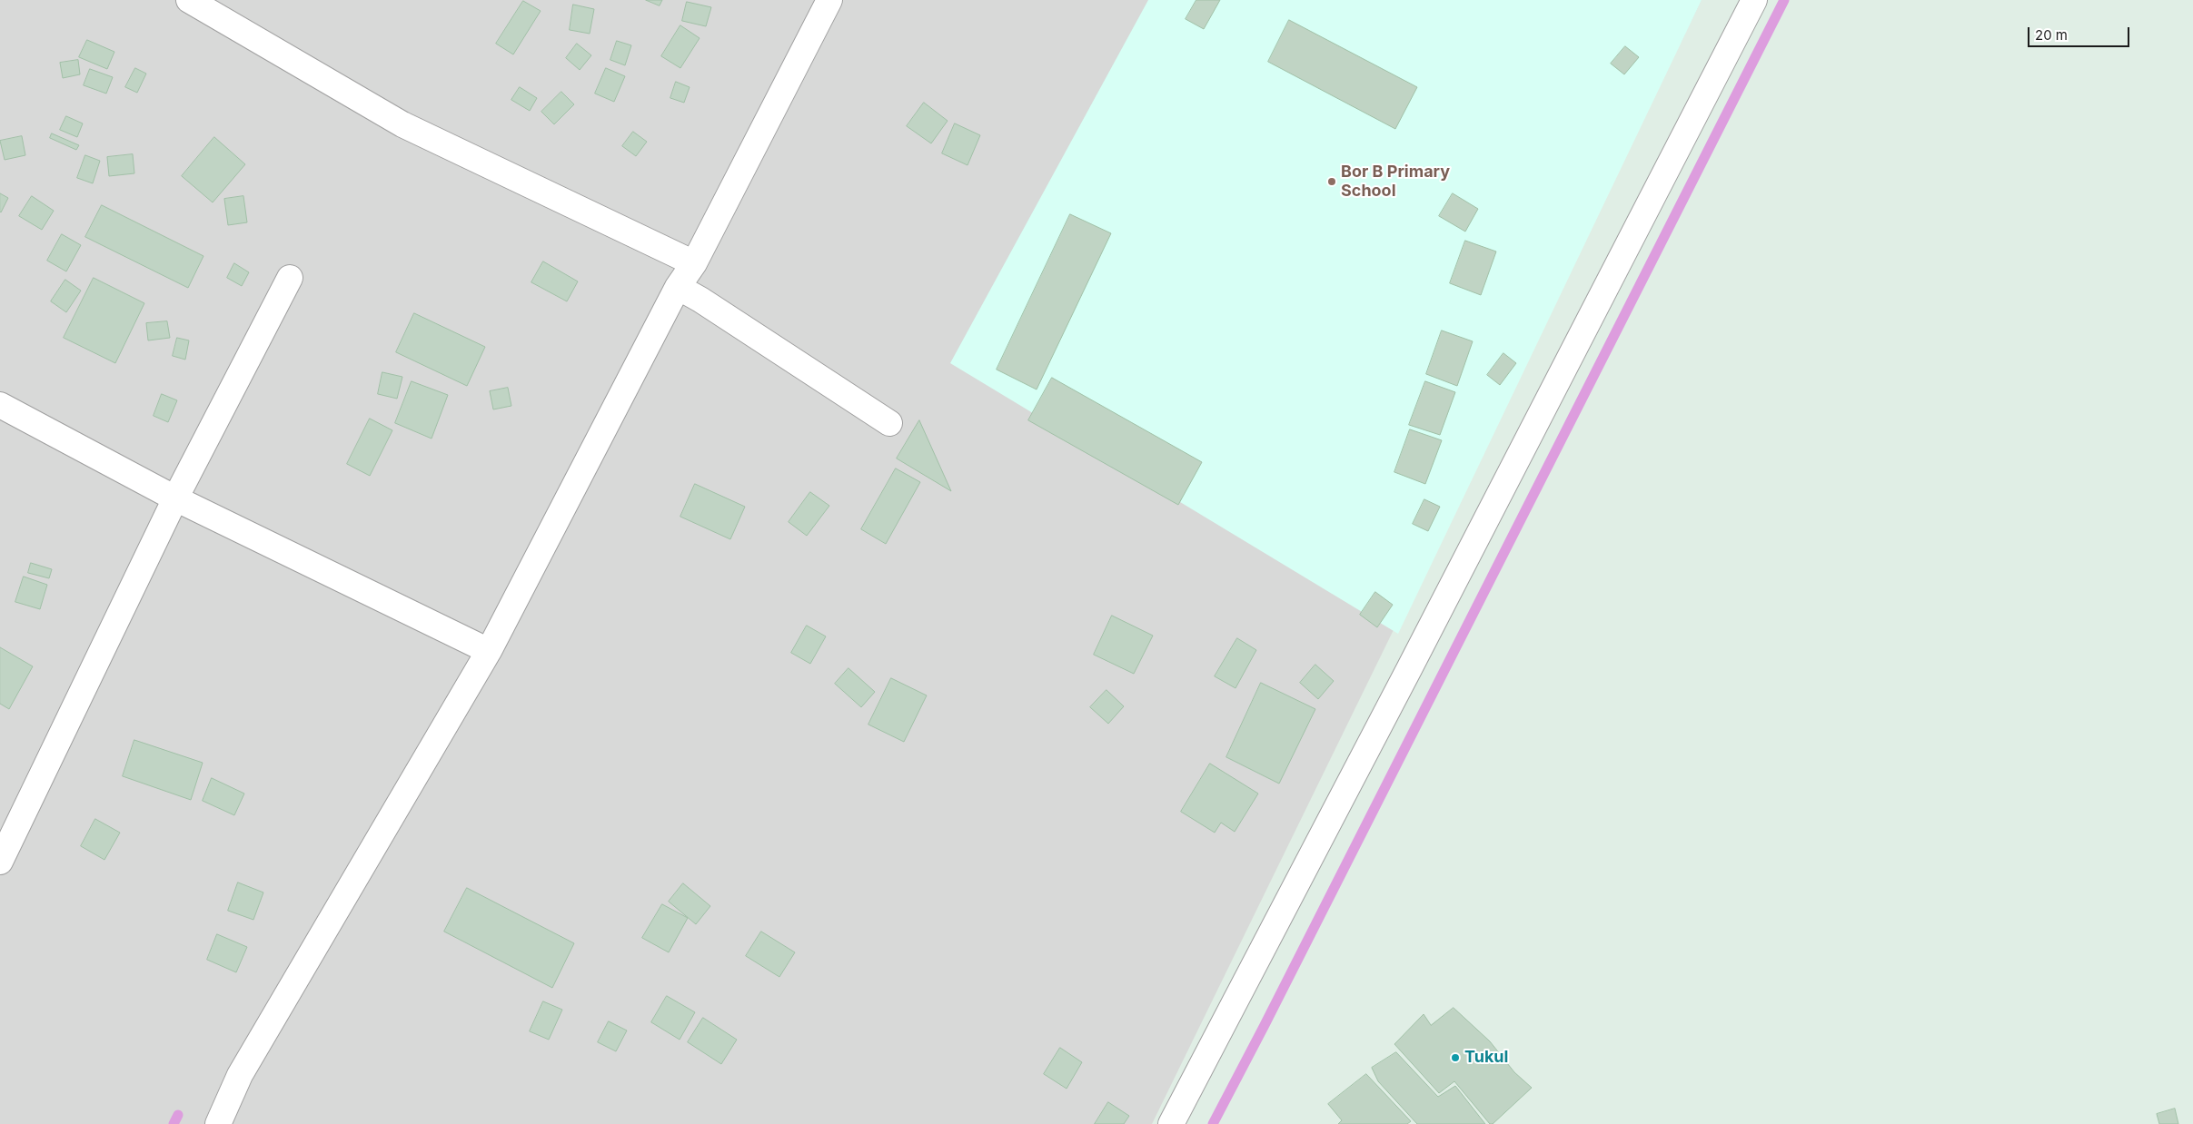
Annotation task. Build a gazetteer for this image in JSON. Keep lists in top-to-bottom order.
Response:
{
  "places": ["Bor B Primary School", "Tukul"],
  "scale_bar": "20 m"
}
